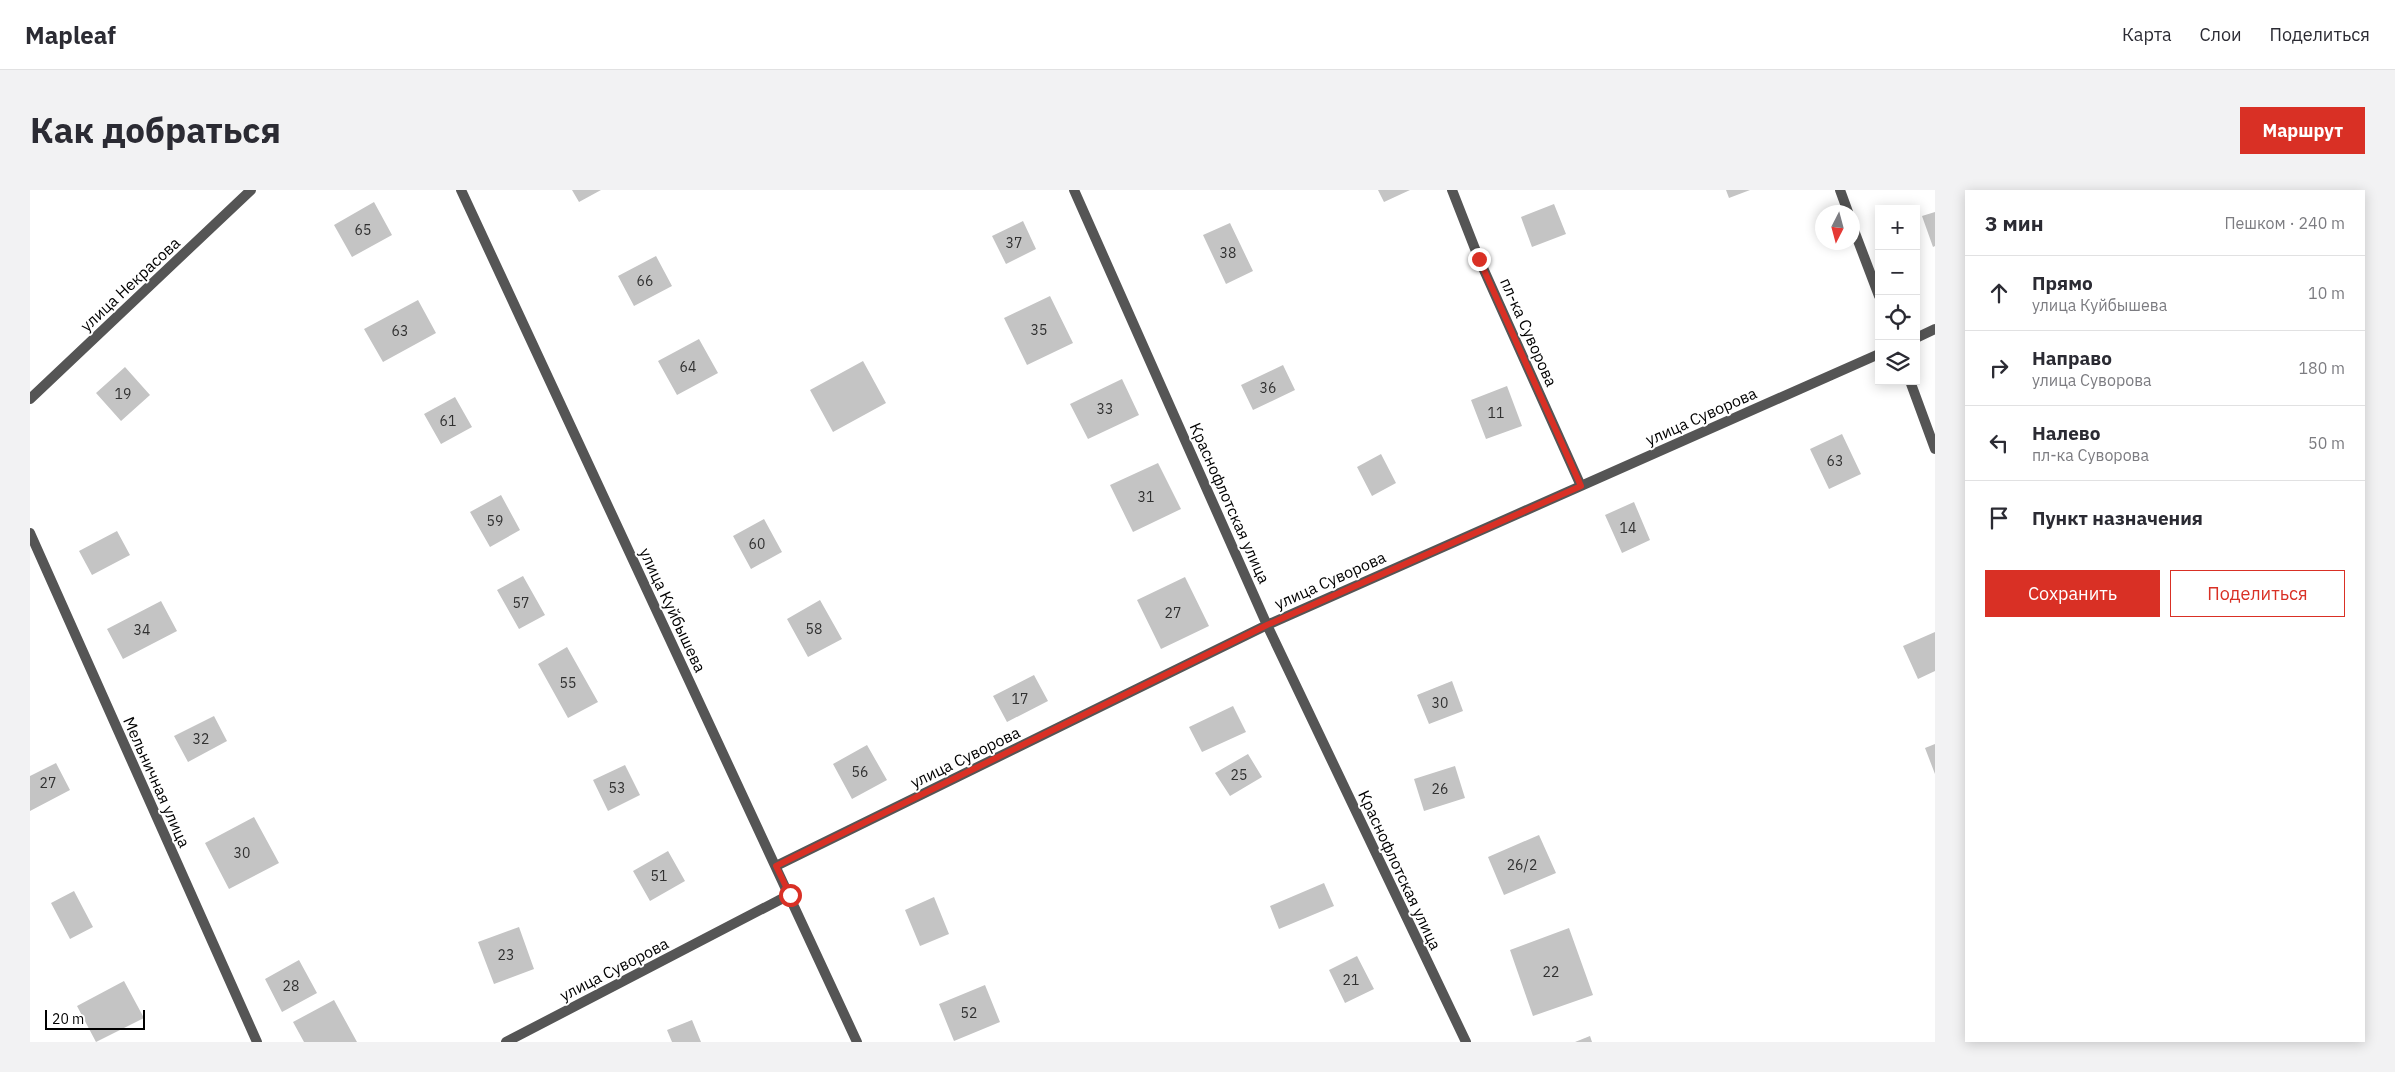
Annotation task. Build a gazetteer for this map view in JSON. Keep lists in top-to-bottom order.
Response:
{
  "streets": {
    "street": [
      "улица Некрасова",
      "пл-ка Суворова",
      "улица Суворова",
      "Краснофлотская улица",
      "улица Куйбышева",
      "Мельничная улица"
    ]
  },
  "crossings": [
    ["пл-ка Суворова", "улица Суворова"],
    ["улица Суворова", "Краснофлотская улица"],
    ["улица Суворова", "улица Куйбышева"]
  ],
  "house_numbers": [
    "65",
    "37",
    "38",
    "66",
    "35",
    "63",
    "64",
    "36",
    "19",
    "33",
    "11",
    "61",
    "63",
    "31",
    "59",
    "14",
    "60",
    "57",
    "27",
    "58",
    "34",
    "55",
    "17",
    "30",
    "32",
    "56",
    "25",
    "27",
    "53",
    "26",
    "30",
    "26/2",
    "51",
    "23",
    "22",
    "21",
    "28",
    "52"
  ],
  "scale_bar": "20 m",
  "north": "bottom",
  "page": {
    "header": "Mapleaf",
    "nav": ["Карта", "Слои", "Поделиться"],
    "title": "Как добраться",
    "buttons": [
      "Маршрут",
      ["Сохранить", "Поделиться"]
    ],
    "heading": ["3 мин", "Пешком · 240 m"],
    "map_buttons": ["+", "−"],
    "list": [
      ["Прямо", "улица Куйбышева", "10 m"],
      ["Направо", "улица Суворова", "180 m"],
      ["Налево", "пл-ка Суворова", "50 m"],
      "Пункт назначения"
    ],
    "scale": "20 m"
  }
}
